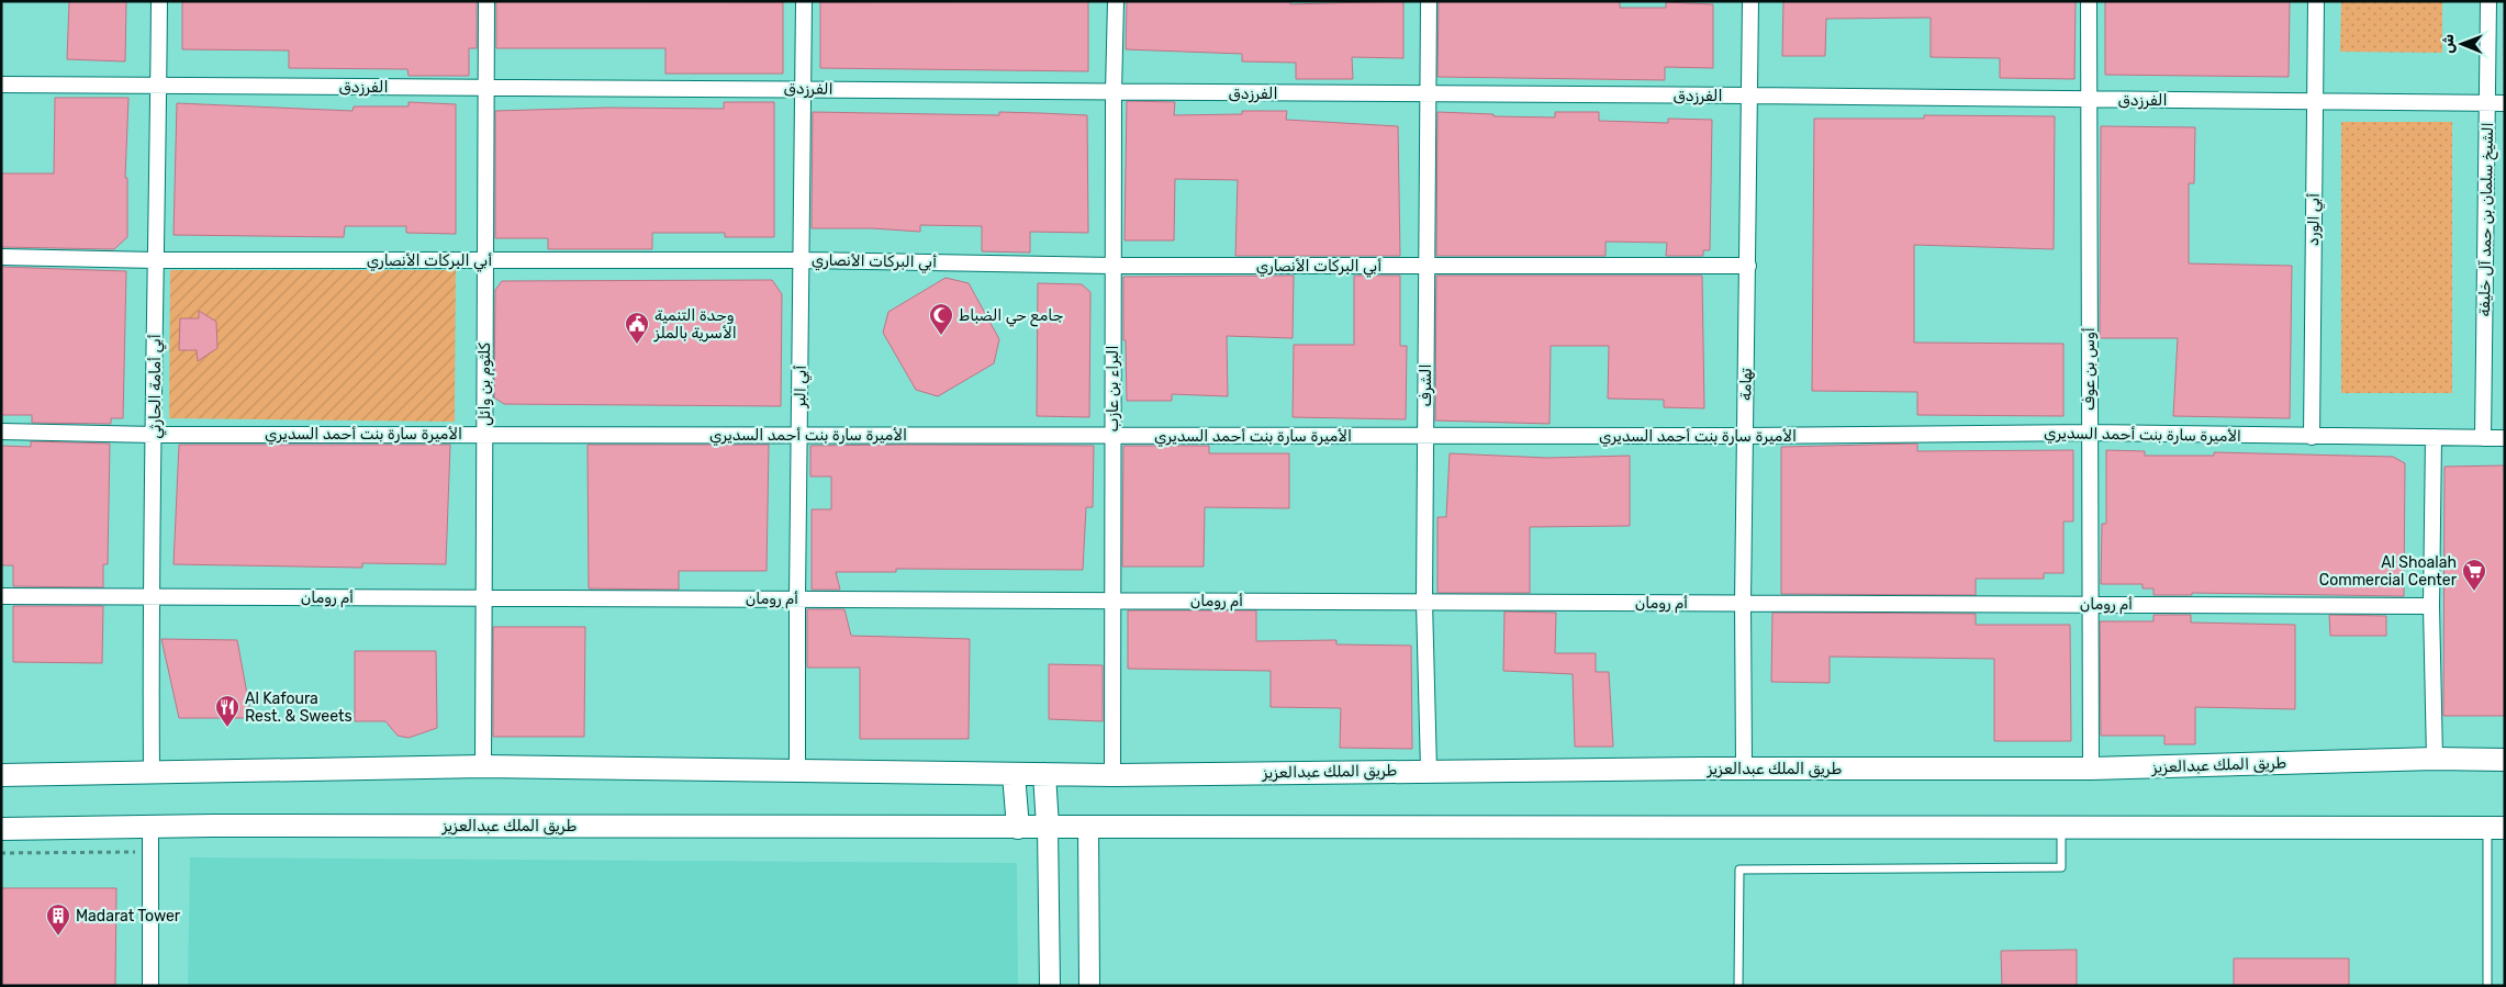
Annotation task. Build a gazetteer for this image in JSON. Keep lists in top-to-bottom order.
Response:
{
  "streets": {
    "main road": ["طريق الملك عبدالعزيز"],
    "street": [
      "الفرزدق",
      "أبي الورد",
      "الشيخ سلمان بن حمد آل خليفة",
      "أبي البركات الأنصاري",
      "أوس بن عوف",
      "كلثوم بن وائل",
      "تهامة",
      "الشرف",
      "أبي أمامة الحارثي",
      "أبي البر",
      "البراء بن عازب",
      "الأميرة سارة بنت أحمد السديري",
      "أم رومان"
    ]
  },
  "crossings": [
    ["الفرزدق", "أبي الورد"],
    ["الفرزدق", "الشيخ سلمان بن حمد آل خليفة"],
    ["الفرزدق", "أوس بن عوف"],
    ["الفرزدق", "كلثوم بن وائل"],
    ["الفرزدق", "تهامة"],
    ["الفرزدق", "الشرف"],
    ["الفرزدق", "أبي أمامة الحارثي"],
    ["الفرزدق", "أبي البر"],
    ["الفرزدق", "البراء بن عازب"],
    ["أبي الورد", "الأميرة سارة بنت أحمد السديري"],
    ["الشيخ سلمان بن حمد آل خليفة", "الأميرة سارة بنت أحمد السديري"],
    ["أبي البركات الأنصاري", "كلثوم بن وائل"],
    ["أبي البركات الأنصاري", "تهامة"],
    ["أبي البركات الأنصاري", "الشرف"],
    ["أبي البركات الأنصاري", "أبي أمامة الحارثي"],
    ["أبي البركات الأنصاري", "أبي البر"],
    ["أبي البركات الأنصاري", "البراء بن عازب"],
    ["أوس بن عوف", "الأميرة سارة بنت أحمد السديري"],
    ["أوس بن عوف", "أم رومان"],
    ["أوس بن عوف", "طريق الملك عبدالعزيز"],
    ["كلثوم بن وائل", "الأميرة سارة بنت أحمد السديري"],
    ["كلثوم بن وائل", "أم رومان"],
    ["كلثوم بن وائل", "طريق الملك عبدالعزيز"],
    ["تهامة", "الأميرة سارة بنت أحمد السديري"],
    ["تهامة", "أم رومان"],
    ["تهامة", "طريق الملك عبدالعزيز"],
    ["الشرف", "الأميرة سارة بنت أحمد السديري"],
    ["الشرف", "أم رومان"],
    ["الشرف", "طريق الملك عبدالعزيز"],
    ["أبي أمامة الحارثي", "الأميرة سارة بنت أحمد السديري"],
    ["أبي أمامة الحارثي", "أم رومان"],
    ["أبي أمامة الحارثي", "طريق الملك عبدالعزيز"],
    ["أبي البر", "الأميرة سارة بنت أحمد السديري"],
    ["أبي البر", "أم رومان"],
    ["أبي البر", "طريق الملك عبدالعزيز"],
    ["البراء بن عازب", "الأميرة سارة بنت أحمد السديري"],
    ["البراء بن عازب", "أم رومان"],
    ["البراء بن عازب", "طريق الملك عبدالعزيز"]
  ],
  "places": {
    "mosque": ["جامع حي الضباط"],
    "public building": ["وحدة التنمية الأسرية بالملز"],
    "supermarket": ["Al Shoalah Commercial Center"],
    "restaurant": ["Al Kafoura Rest. & Sweets"],
    "building": ["Madarat Tower"]
  },
  "north": "left"
}
